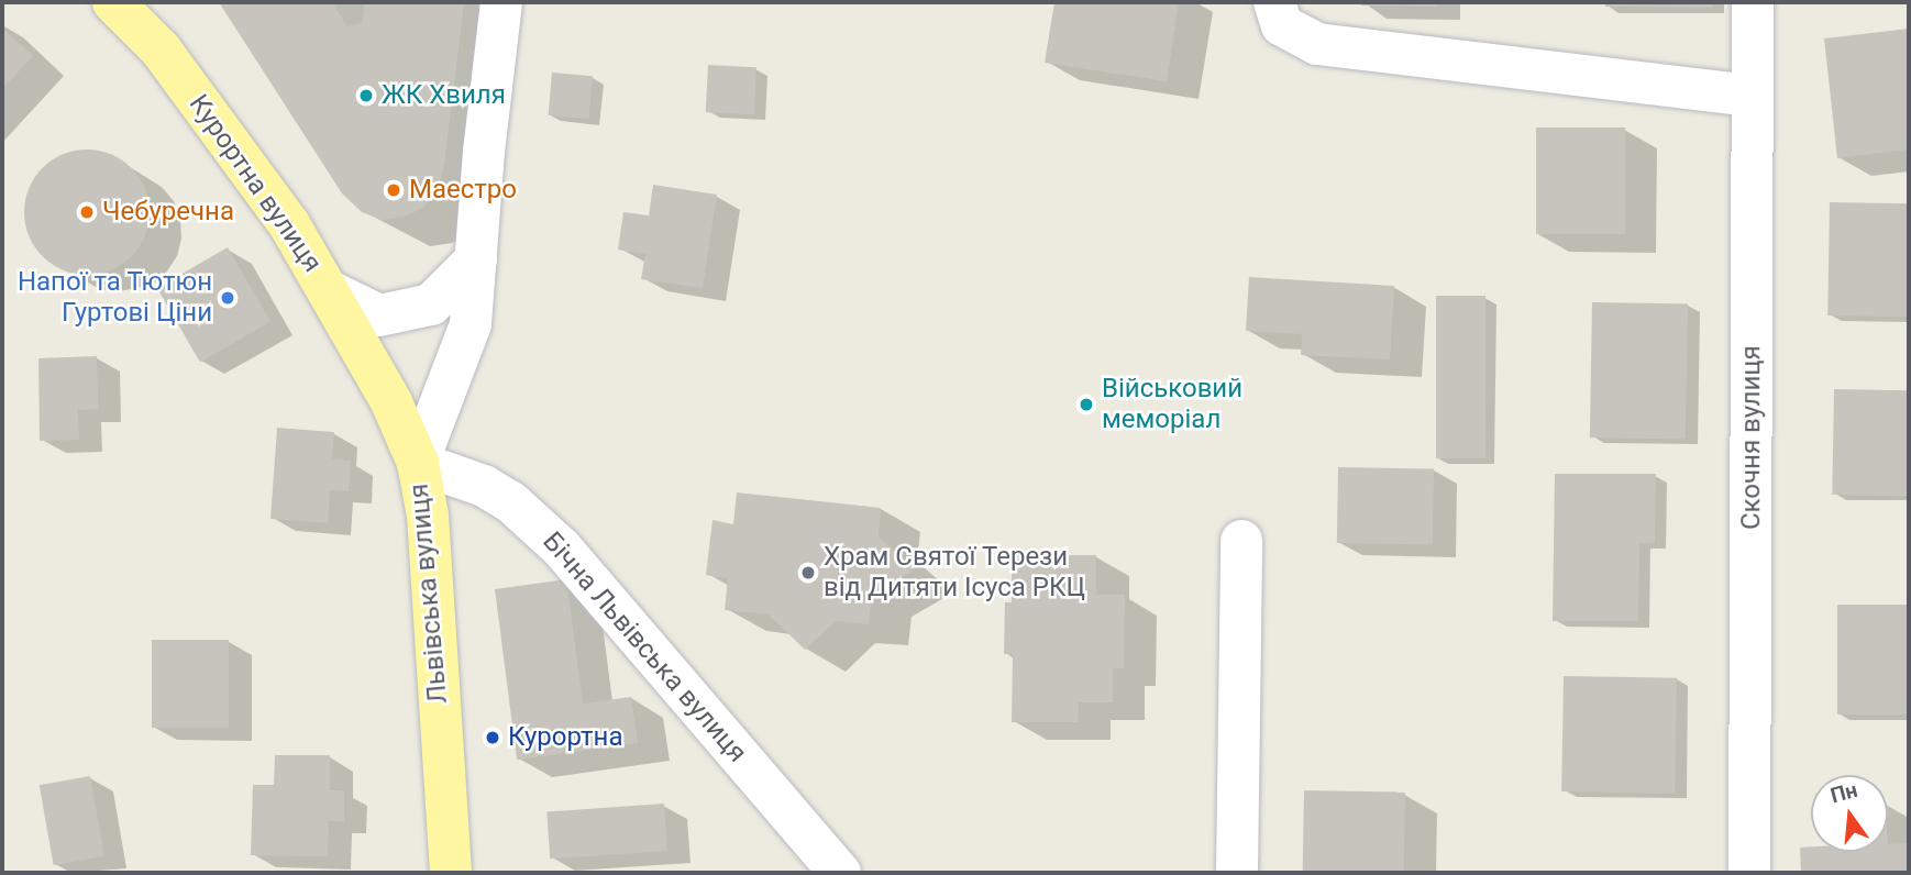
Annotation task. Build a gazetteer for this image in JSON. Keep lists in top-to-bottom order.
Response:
{
  "streets": {
    "main road": ["Курортна вулиця", "Львівська вулиця"],
    "street": ["Скочня вулиця", "Бічна Львівська вулиця"]
  },
  "crossings": [
    ["Курортна вулиця", "Львівська вулиця"],
    ["Курортна вулиця", "Бічна Львівська вулиця"],
    ["Львівська вулиця", "Бічна Львівська вулиця"]
  ],
  "places": [
    "ЖК Хвиля",
    "Маестро",
    "Чебуречна",
    "Напої та Тютюн Гуртові Ціни",
    "Військовий меморіал",
    "Храм Святої Терези від Дитяти Ісуса РКЦ",
    "Курортна"
  ],
  "north": "top"
}
